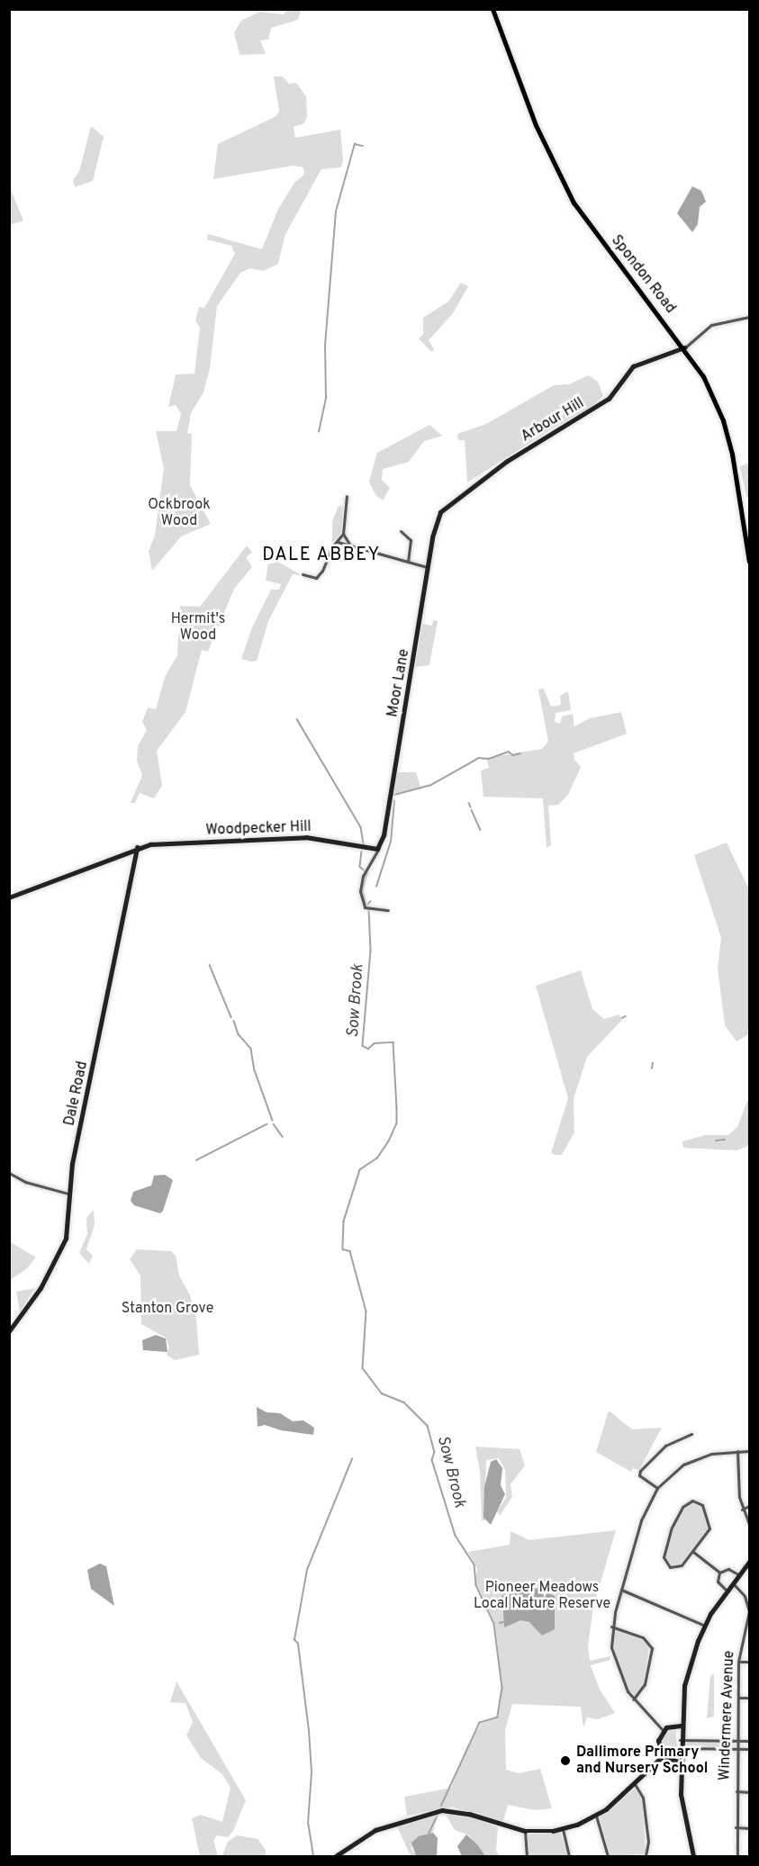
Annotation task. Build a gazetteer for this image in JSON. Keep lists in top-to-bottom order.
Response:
{
  "streets": {
    "main road": ["Spondon Road"],
    "street": [
      "Arbour Hill",
      "Moor Lane",
      "Woodpecker Hill",
      "Dale Road",
      "Windermere Avenue"
    ]
  },
  "crossings": [
    ["Spondon Road", "Arbour Hill"],
    ["Arbour Hill", "Moor Lane"],
    ["Moor Lane", "Woodpecker Hill"],
    ["Woodpecker Hill", "Dale Road"]
  ],
  "districts": ["DALE ABBEY"],
  "water": ["Sow Brook"],
  "parks": [
    "Ockbrook Wood",
    "Hermit's Wood",
    "Stanton Grove",
    "Pioneer Meadows Local Nature Reserve"
  ],
  "places": ["Dallimore Primary and Nursery School"]
}
